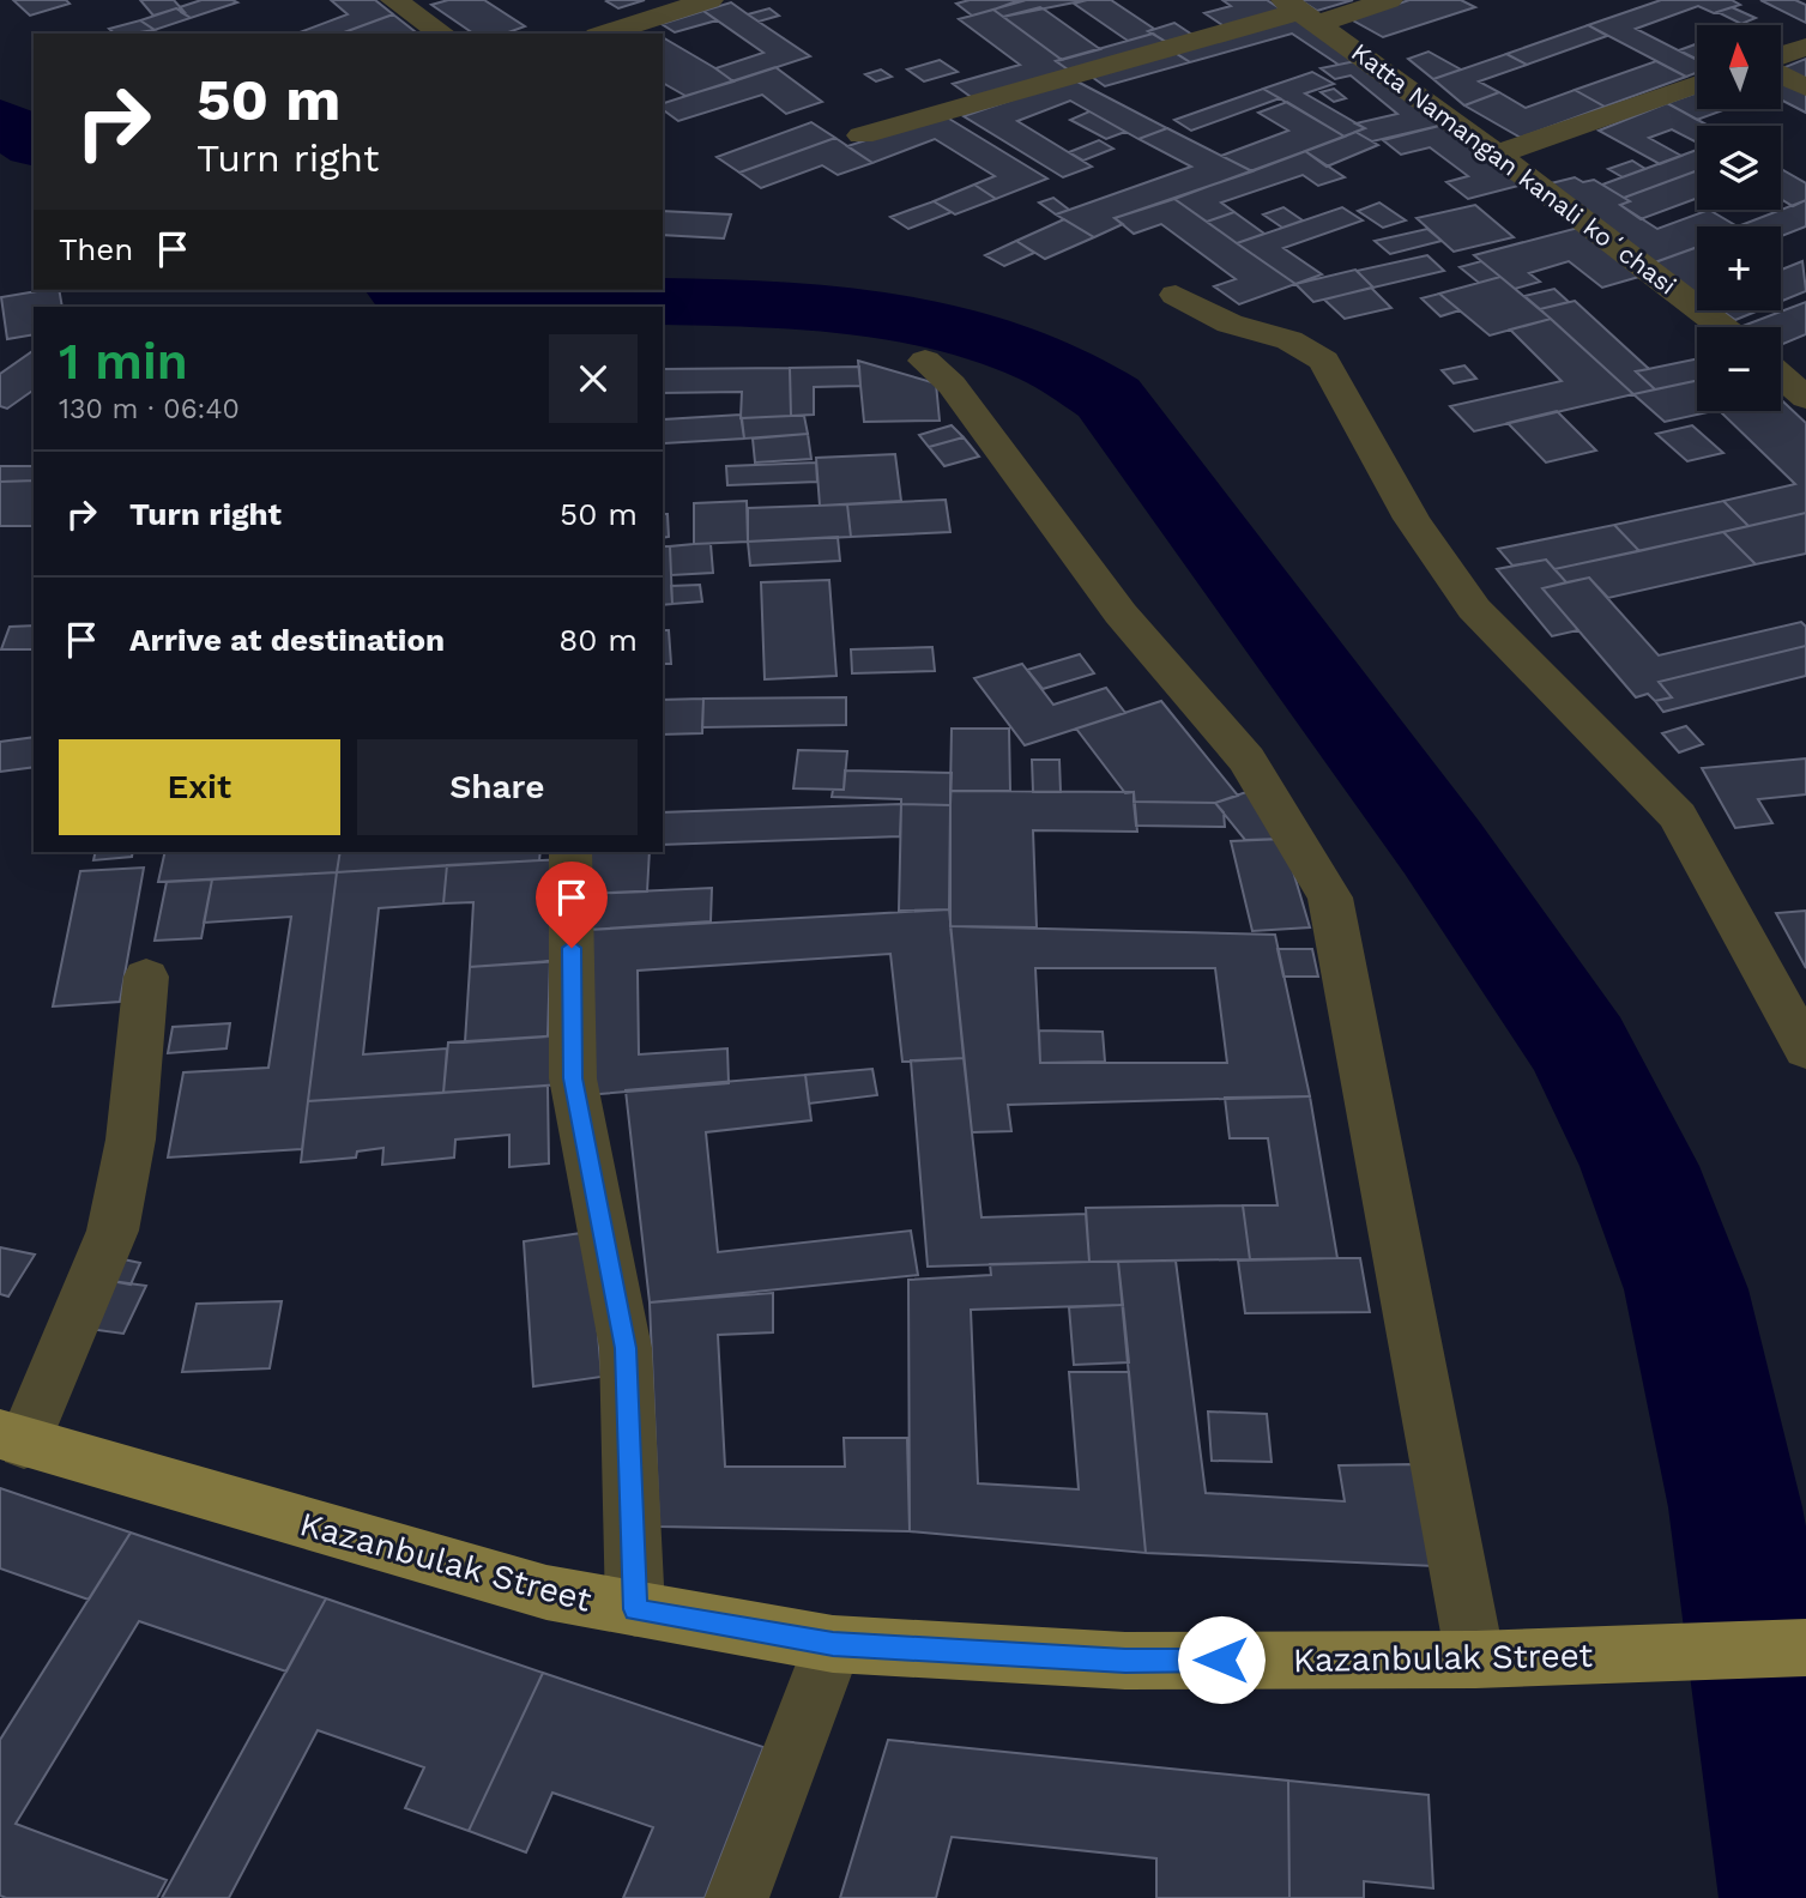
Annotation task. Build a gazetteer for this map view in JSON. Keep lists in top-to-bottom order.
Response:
{
  "streets": {
    "main road": ["Kazanbulak Street"],
    "street": ["Katta Namangan kanali koʻchasi"]
  },
  "north": "top",
  "page": {
    "map_buttons": ["+", "−"],
    "turn": ["50 m", "Turn right"],
    "then": "Then",
    "heading": ["1 min", "130 m · 06:40"],
    "list": [
      {
        "name": "Turn right",
        "value": "50 m"
      },
      {
        "name": "Arrive at destination",
        "value": "80 m"
      }
    ],
    "buttons": ["Exit", "Share"]
  }
}
